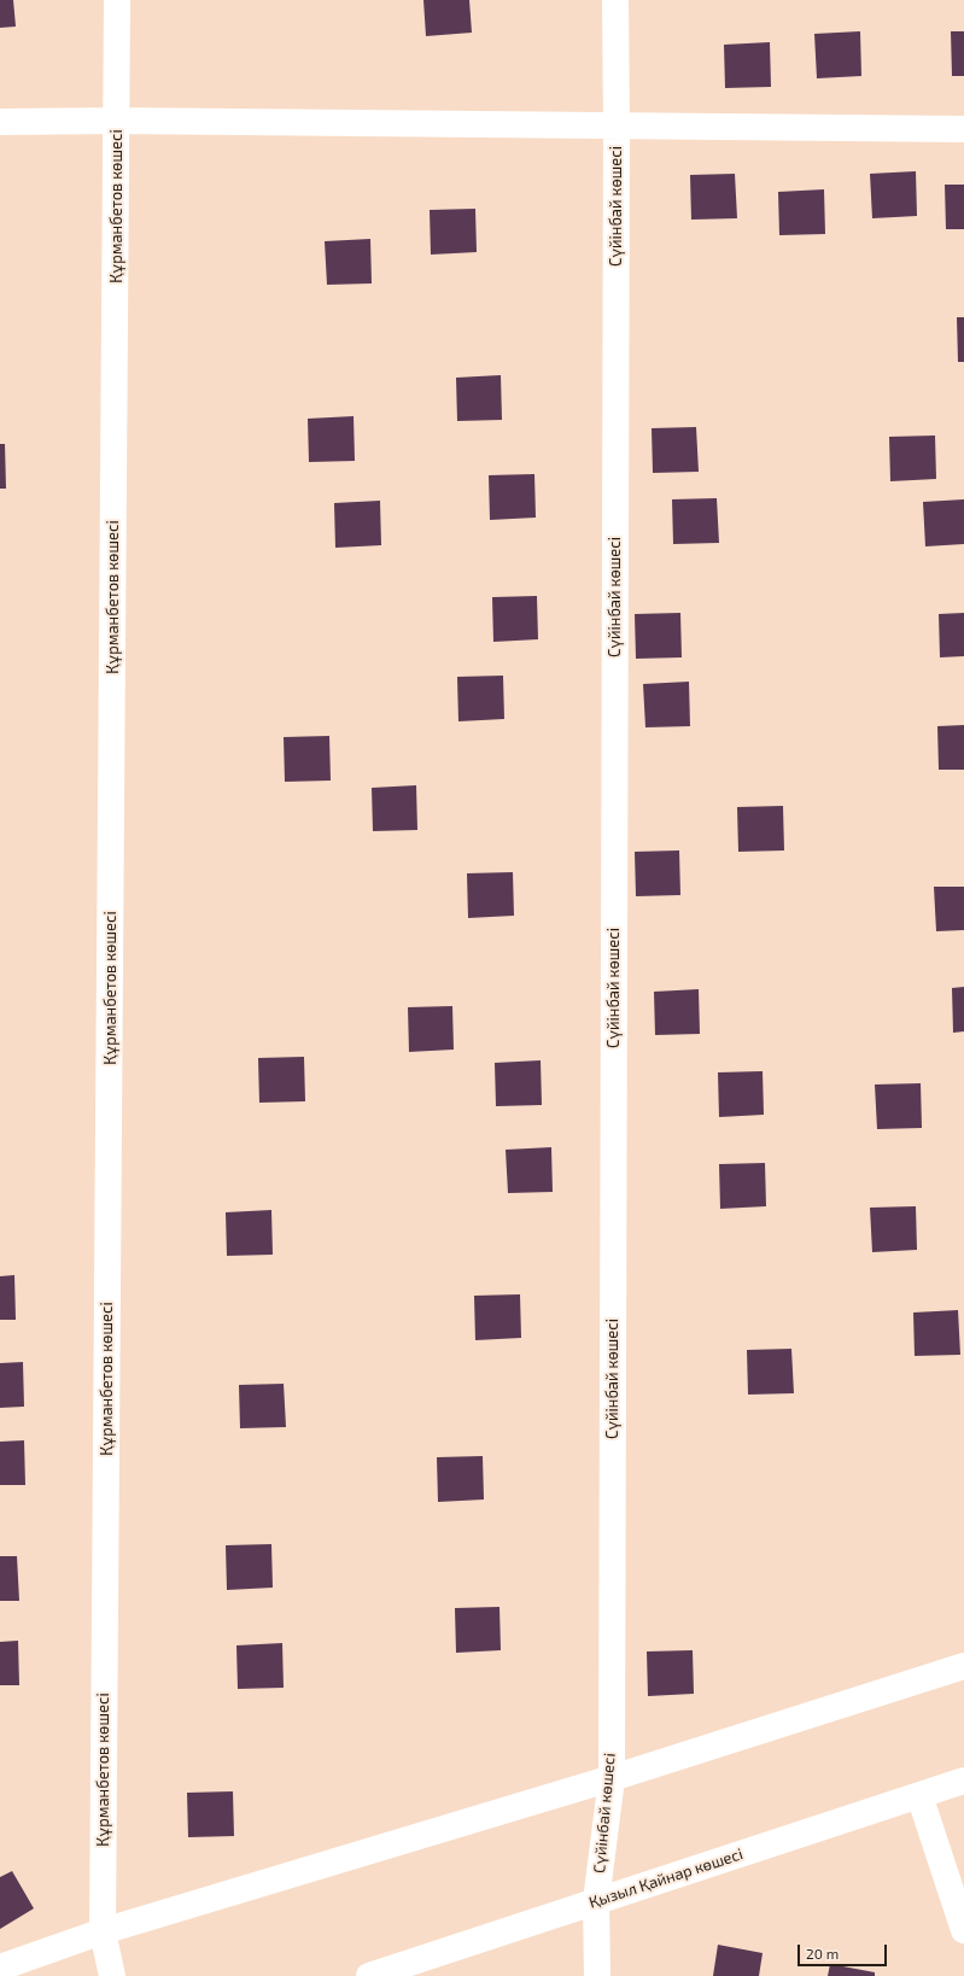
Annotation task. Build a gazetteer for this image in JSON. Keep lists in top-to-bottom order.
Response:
{
  "streets": {
    "street": ["Құрманбетов көшесі", "Сүйінбай көшесі", "Қызыл Қайнар көшесі"]
  },
  "crossings": [
    ["Сүйінбай көшесі", "Қызыл Қайнар көшесі"]
  ],
  "scale_bar": "20 m"
}
